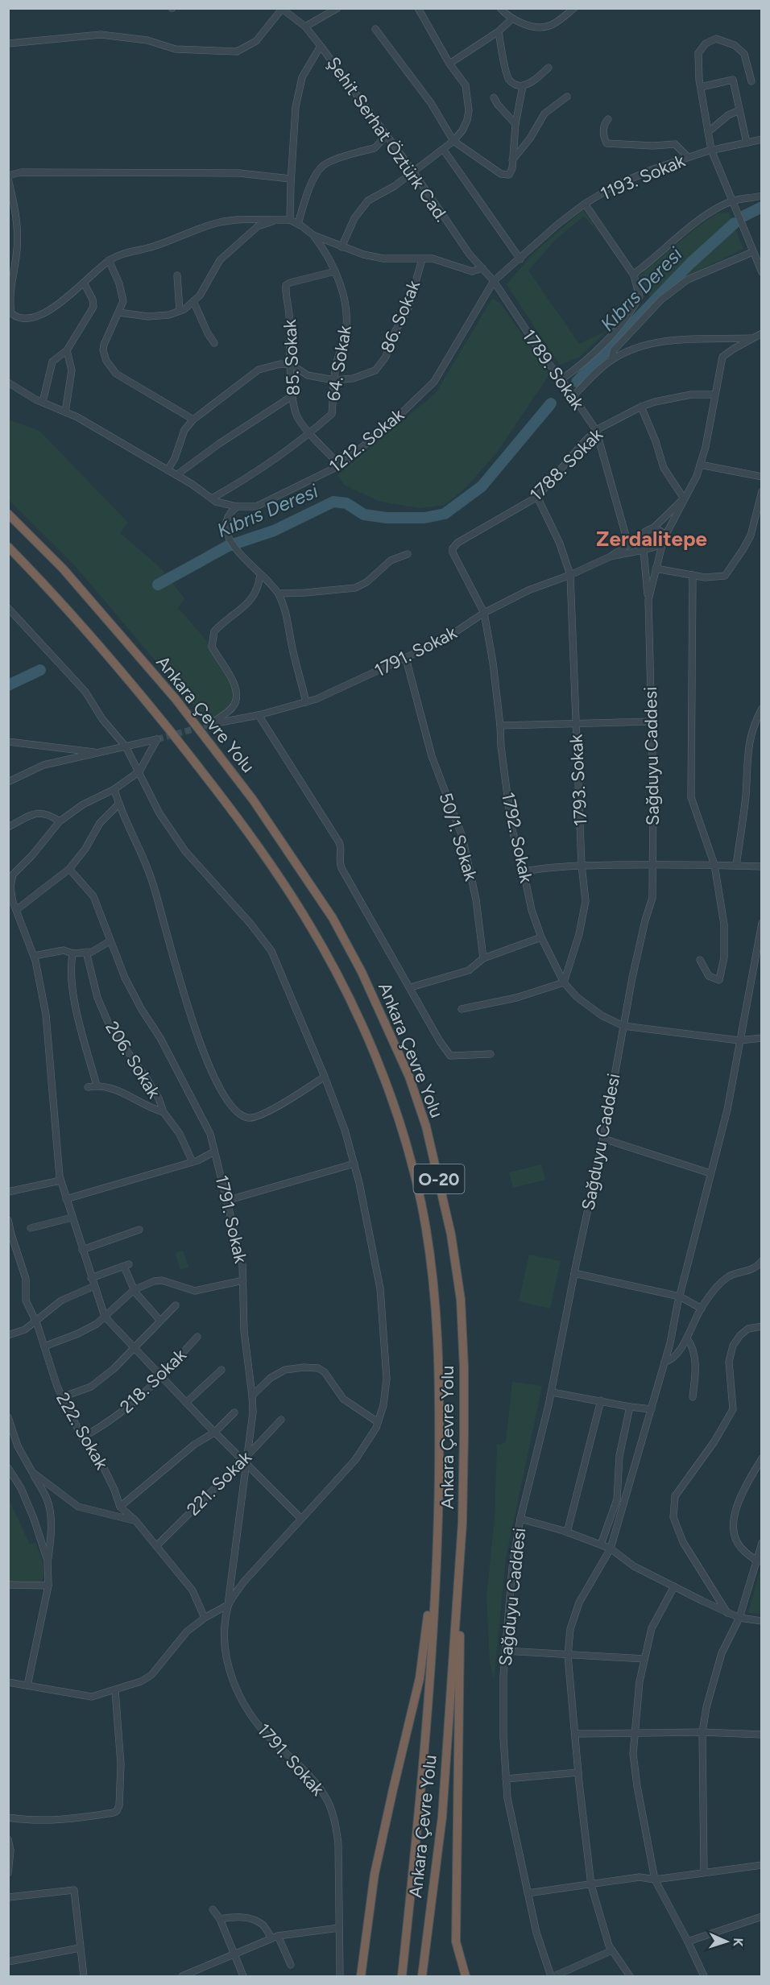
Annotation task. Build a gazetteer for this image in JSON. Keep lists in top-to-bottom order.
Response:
{
  "streets": {
    "highway": ["Ankara Çevre Yolu", "O-20"],
    "street": [
      "Şehit Serhat Öztürk Cad.",
      "1193. Sokak",
      "86. Sokak",
      "85. Sokak",
      "64. Sokak",
      "1789. Sokak",
      "1212. Sokak",
      "1788. Sokak",
      "1791. Sokak",
      "Sağduyu Caddesi",
      "1793. Sokak",
      "50/1. Sokak",
      "1792. Sokak",
      "206. Sokak",
      "218. Sokak",
      "222. Sokak",
      "221. Sokak"
    ]
  },
  "crossings": [
    ["Şehit Serhat Öztürk Cad.", "1193. Sokak"],
    ["Şehit Serhat Öztürk Cad.", "1789. Sokak"],
    ["Şehit Serhat Öztürk Cad.", "1212. Sokak"],
    ["1193. Sokak", "1789. Sokak"],
    ["1193. Sokak", "1212. Sokak"],
    ["86. Sokak", "85. Sokak"],
    ["86. Sokak", "64. Sokak"],
    ["85. Sokak", "64. Sokak"],
    ["85. Sokak", "1212. Sokak"],
    ["64. Sokak", "1212. Sokak"],
    ["1789. Sokak", "1212. Sokak"],
    ["1789. Sokak", "1788. Sokak"],
    ["1788. Sokak", "1791. Sokak"],
    ["1788. Sokak", "Sağduyu Caddesi"],
    ["1788. Sokak", "1793. Sokak"],
    ["1788. Sokak", "1792. Sokak"],
    ["1791. Sokak", "1793. Sokak"],
    ["1791. Sokak", "50/1. Sokak"],
    ["1791. Sokak", "1792. Sokak"],
    ["1791. Sokak", "221. Sokak"],
    ["Sağduyu Caddesi", "1792. Sokak"],
    ["1793. Sokak", "1792. Sokak"],
    ["218. Sokak", "222. Sokak"],
    ["222. Sokak", "221. Sokak"]
  ],
  "districts": ["Zerdalitepe"],
  "water": ["Kıbrıs Deresi"],
  "north": "right"
}
